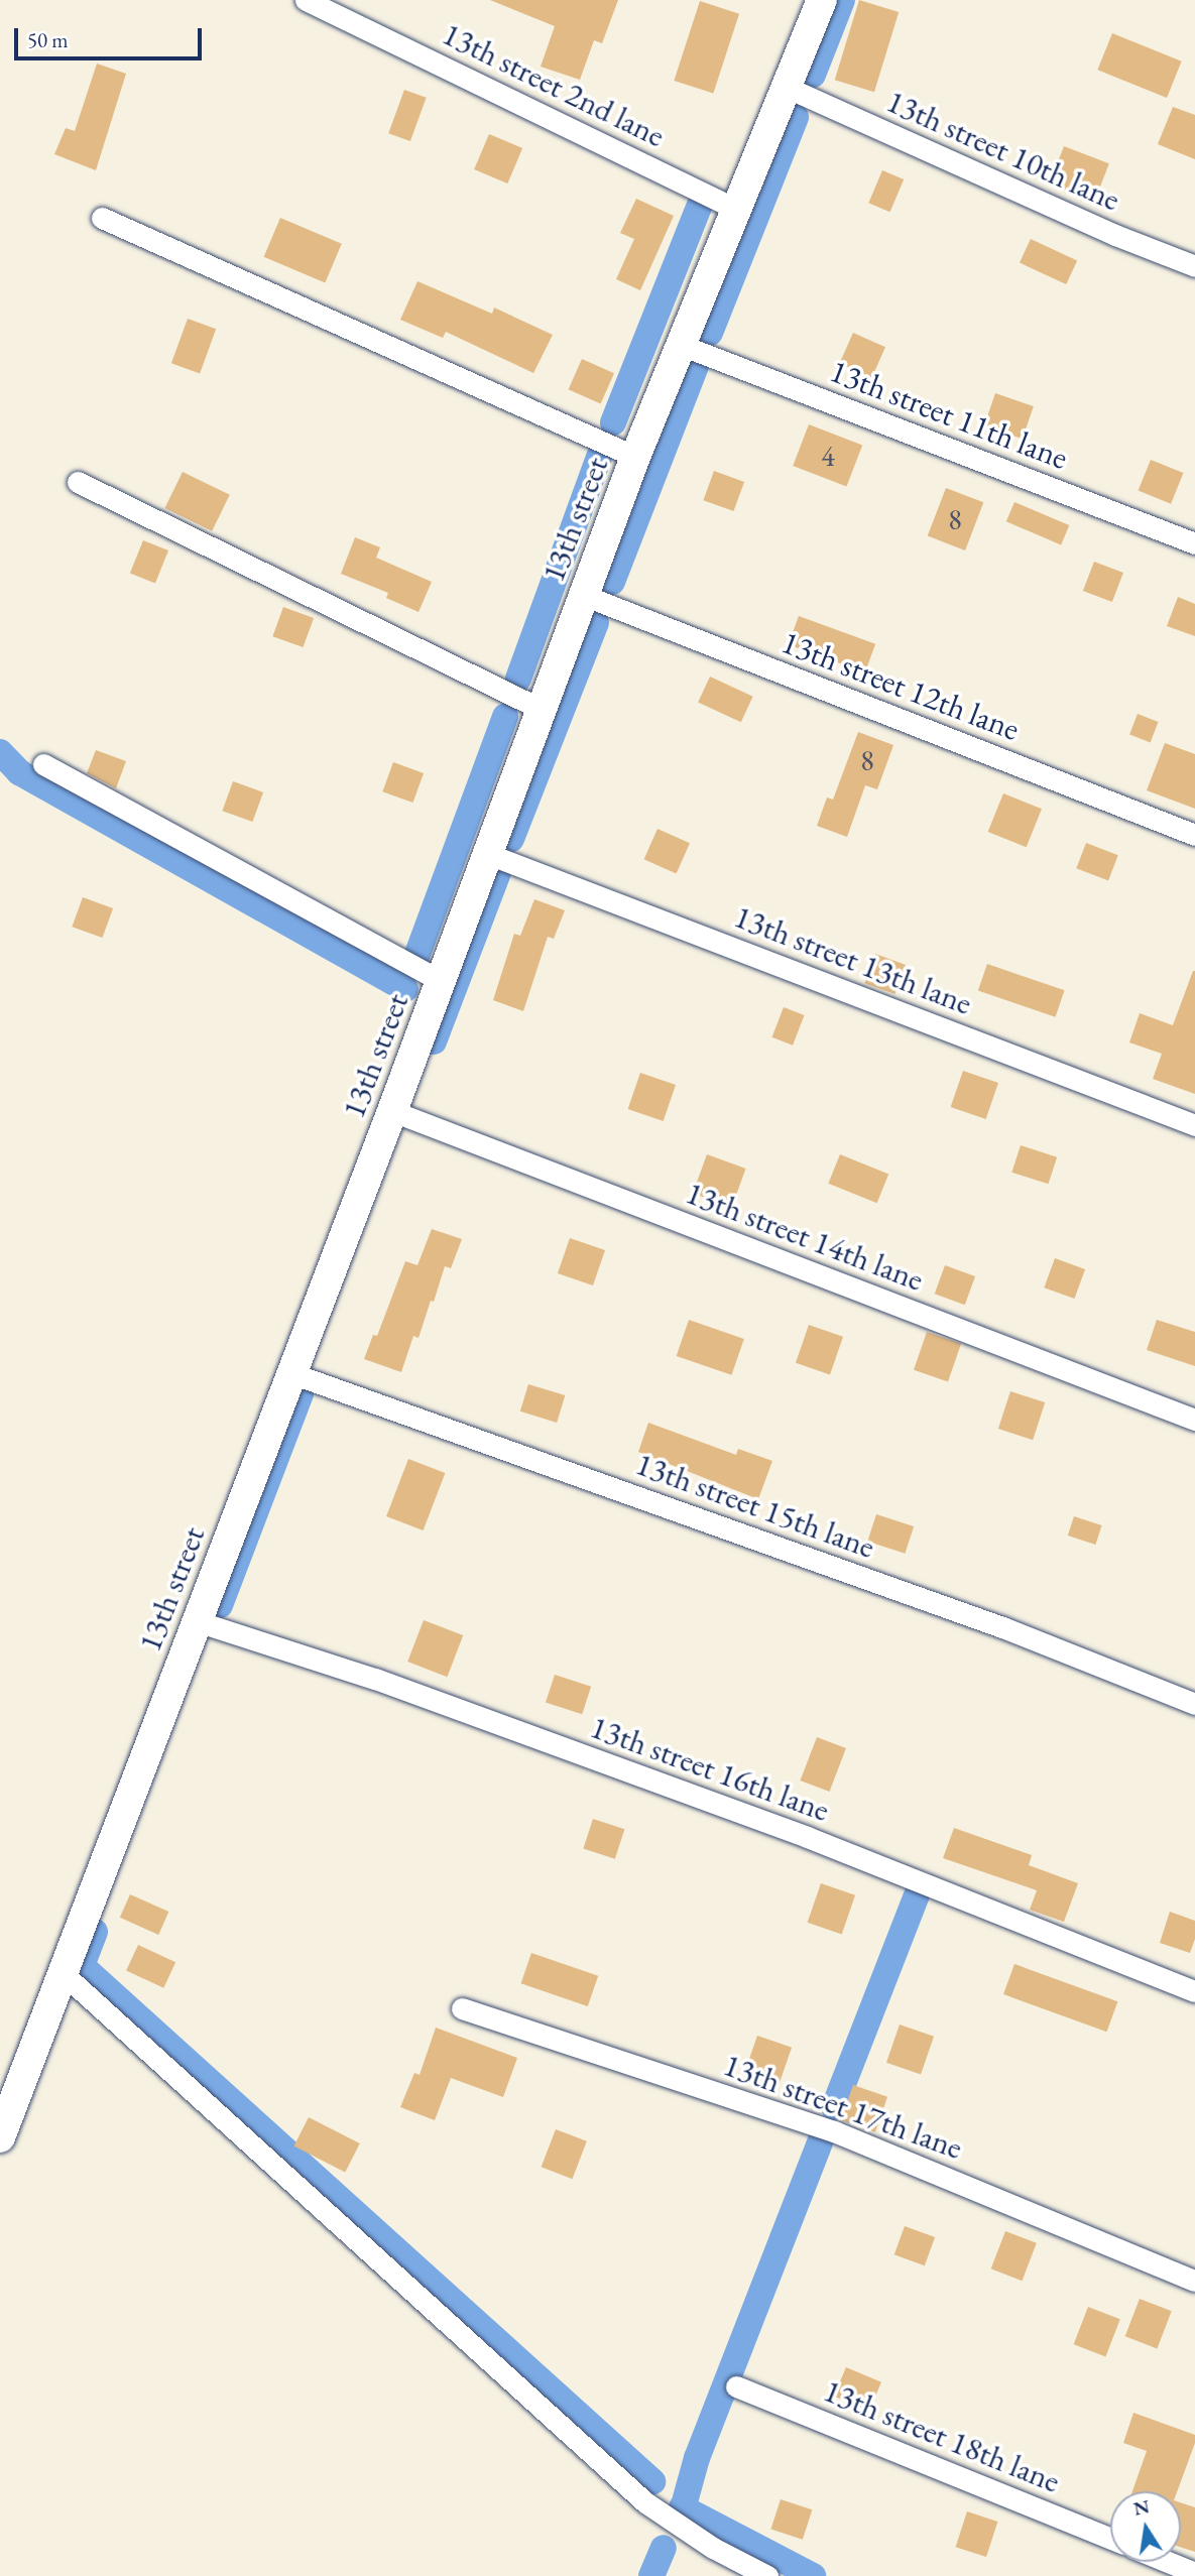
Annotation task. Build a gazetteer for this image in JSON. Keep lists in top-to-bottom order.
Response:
{
  "streets": {
    "street": [
      "13th street 2nd lane",
      "13th street 10th lane",
      "13th street 11th lane",
      "13th street",
      "13th street 12th lane",
      "13th street 13th lane",
      "13th street 14th lane",
      "13th street 15th lane",
      "13th street 16th lane",
      "13th street 17th lane",
      "13th street 18th lane"
    ]
  },
  "crossings": [
    ["13th street 2nd lane", "13th street"],
    ["13th street 10th lane", "13th street"],
    ["13th street 11th lane", "13th street"],
    ["13th street", "13th street 12th lane"],
    ["13th street", "13th street 13th lane"],
    ["13th street", "13th street 14th lane"],
    ["13th street", "13th street 15th lane"],
    ["13th street", "13th street 16th lane"]
  ],
  "house_numbers": ["4", "8", "8"],
  "scale_bar": "50 m",
  "north": "top"
}
